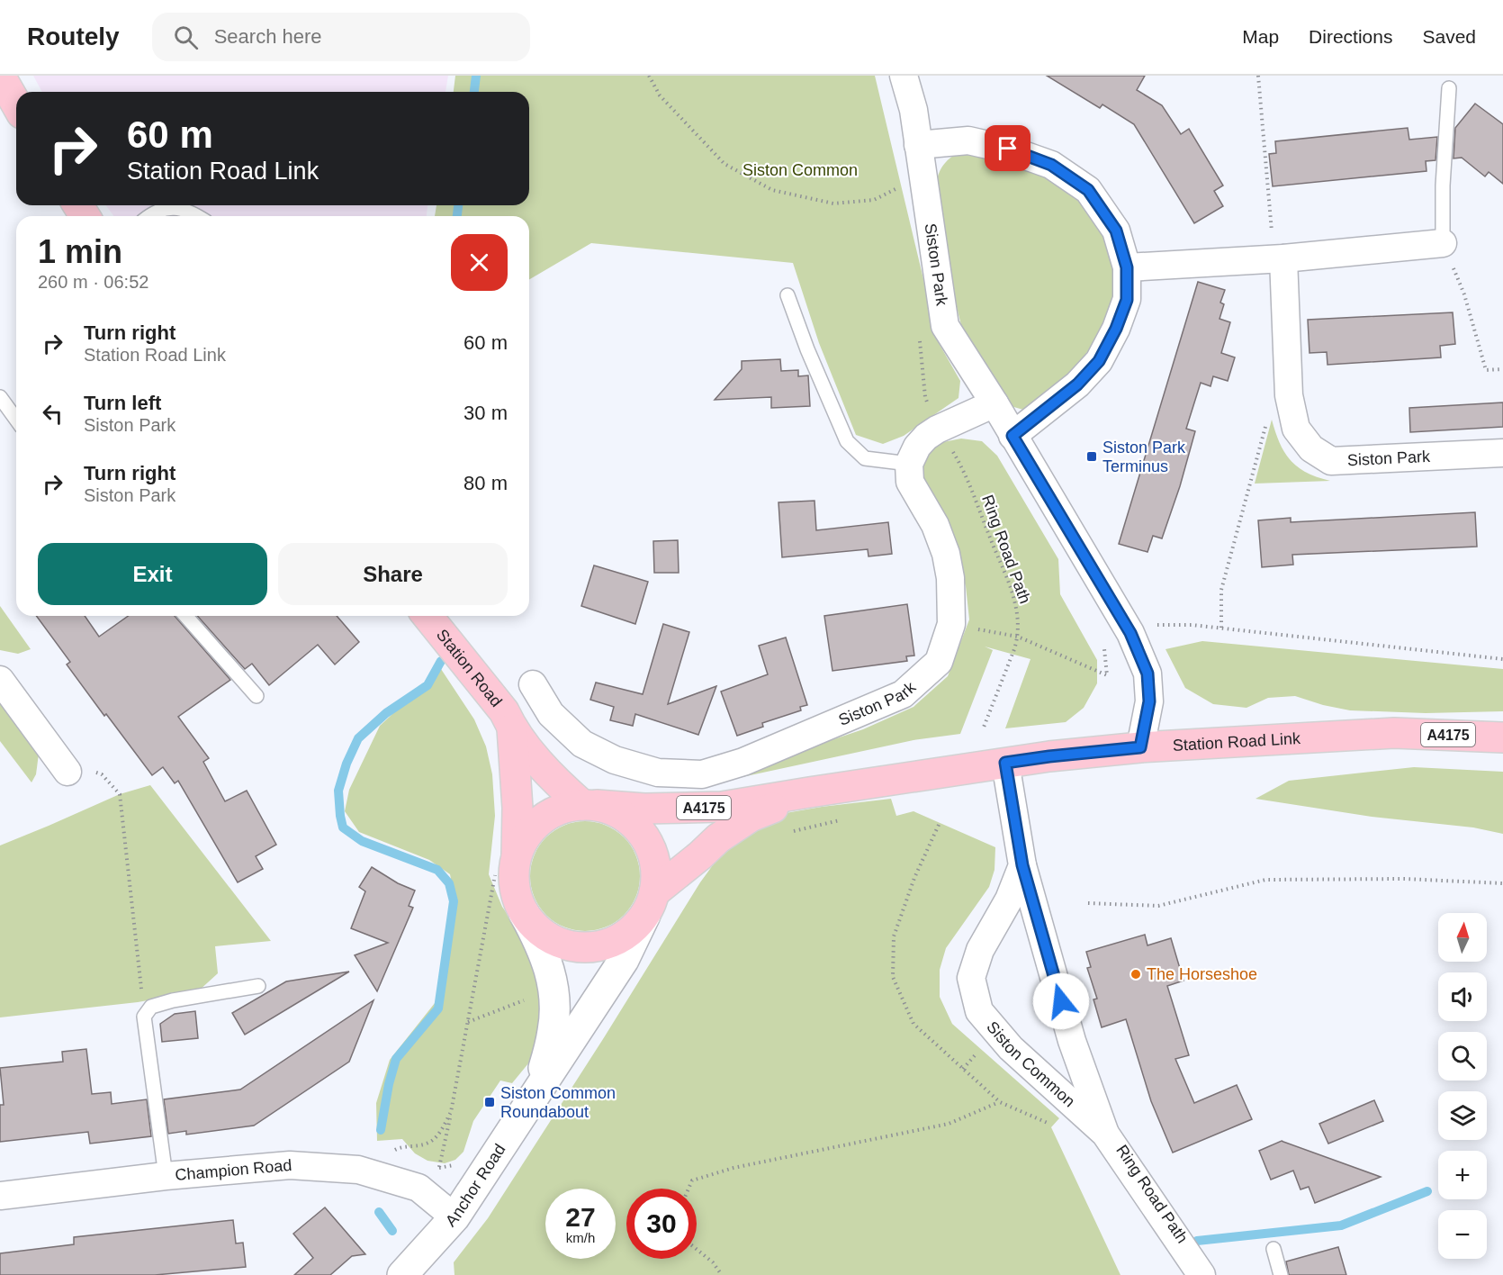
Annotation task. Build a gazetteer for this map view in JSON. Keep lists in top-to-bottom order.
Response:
{
  "streets": {
    "main road": ["Station Road", "A4175", "Station Road Link"],
    "street": [
      "Siston Park",
      "Siston Common",
      "Champion Road",
      "Anchor Road"
    ],
    "path": ["Ring Road Path"]
  },
  "crossings": [
    ["Siston Park", "Station Road Link"],
    ["Station Road", "A4175"],
    ["Station Road", "Station Road Link"],
    ["Station Road", "Anchor Road"],
    ["A4175", "Station Road Link"],
    ["A4175", "Anchor Road"],
    ["Station Road Link", "Siston Common"],
    ["Station Road Link", "Anchor Road"],
    ["Champion Road", "Anchor Road"]
  ],
  "parks": ["Siston Common"],
  "places": {
    "transit": ["Siston Park Terminus", "Siston Common Roundabout"],
    "other": ["The Horseshoe"]
  },
  "north": "top",
  "page": {
    "header": "Routely",
    "search": "Search here",
    "nav": ["Map", "Directions", "Saved"],
    "turn": ["60 m", "Station Road Link"],
    "heading": ["1 min", "260 m · 06:52"],
    "list": [
      {
        "name": "Turn right",
        "note": "Station Road Link",
        "value": "60 m"
      },
      {
        "name": "Turn left",
        "note": "Siston Park",
        "value": "30 m"
      },
      {
        "name": "Turn right",
        "note": "Siston Park",
        "value": "80 m"
      }
    ],
    "buttons": ["Exit", "Share"],
    "map_buttons": ["+", "−"],
    "speed": "27 km/h",
    "limit": "30"
  }
}
